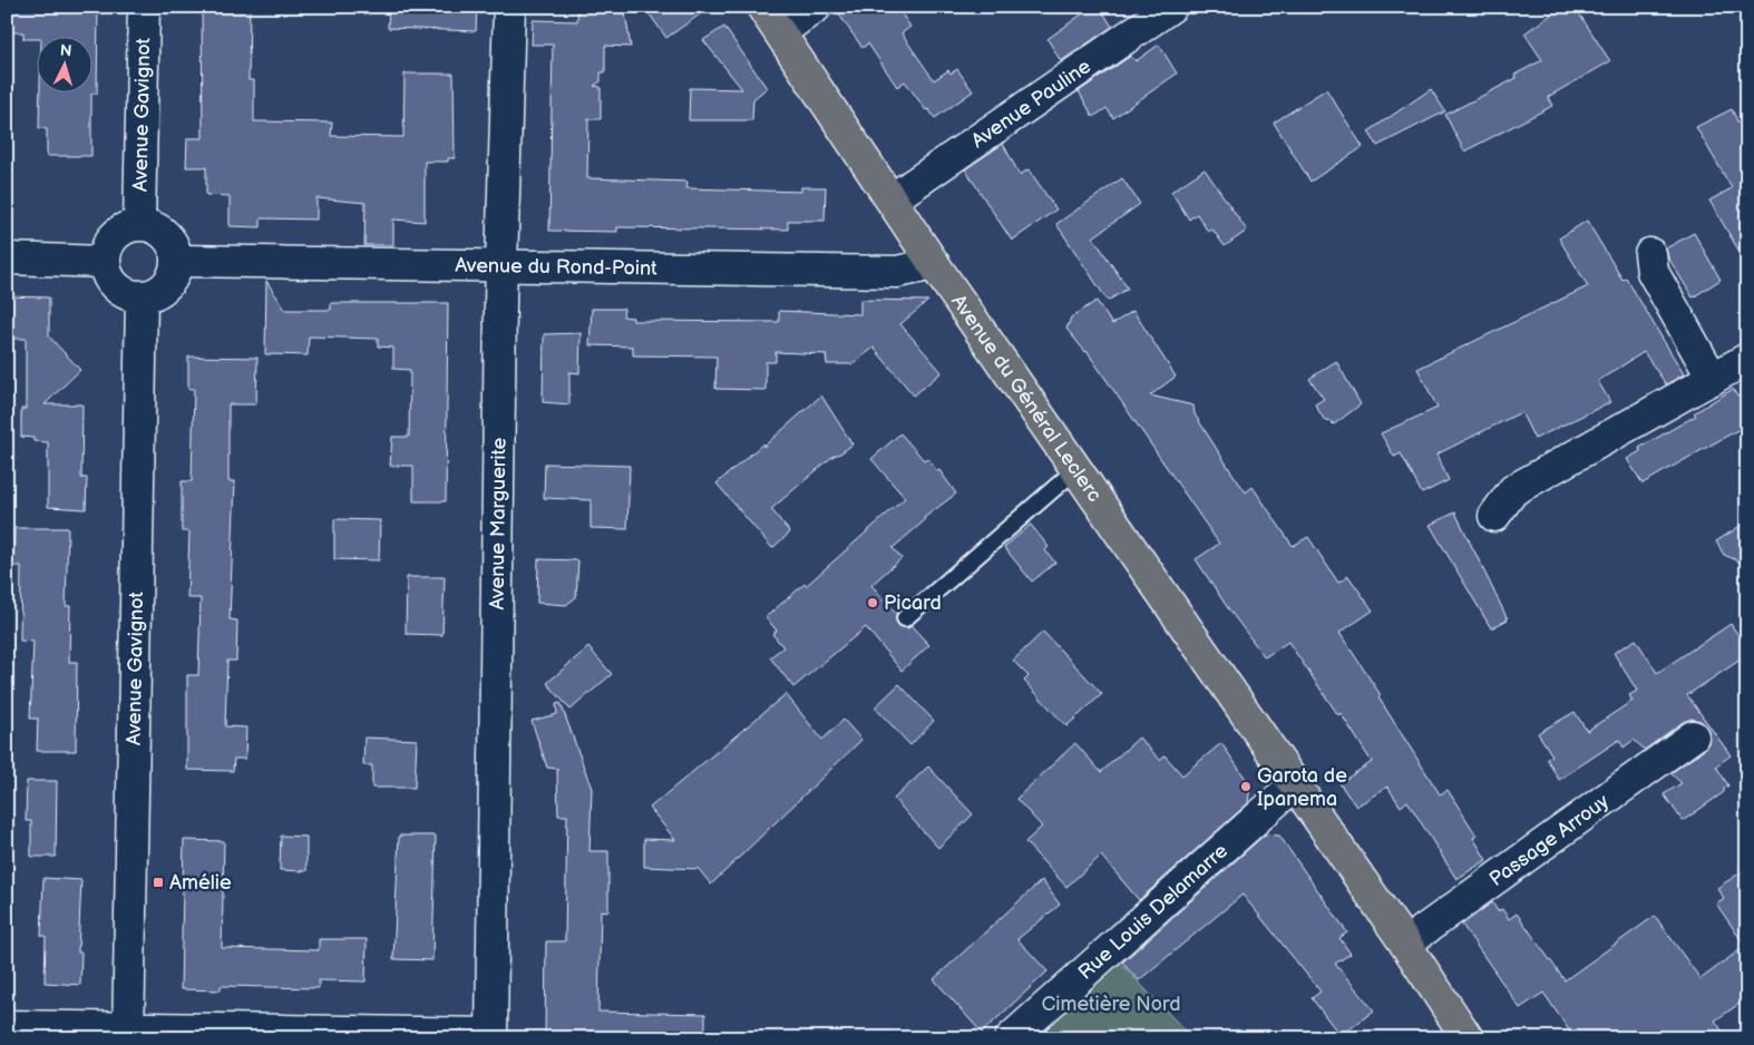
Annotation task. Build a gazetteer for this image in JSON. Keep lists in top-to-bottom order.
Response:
{
  "streets": {
    "main road": ["Avenue du Général Leclerc"],
    "street": [
      "Avenue Pauline",
      "Avenue Gavignot",
      "Avenue du Rond-Point",
      "Avenue Marguerite",
      "Passage Arrouy",
      "Rue Louis Delamarre"
    ]
  },
  "crossings": [
    ["Avenue Pauline", "Avenue du Général Leclerc"],
    ["Avenue Gavignot", "Avenue du Rond-Point"],
    ["Avenue du Rond-Point", "Avenue du Général Leclerc"],
    ["Avenue du Rond-Point", "Avenue Marguerite"],
    ["Avenue du Général Leclerc", "Passage Arrouy"],
    ["Avenue du Général Leclerc", "Rue Louis Delamarre"]
  ],
  "parks": ["Cimetière Nord"],
  "places": {
    "other": ["Picard", "Garota de Ipanema"],
    "transit": ["Amélie"]
  },
  "north": "top"
}
